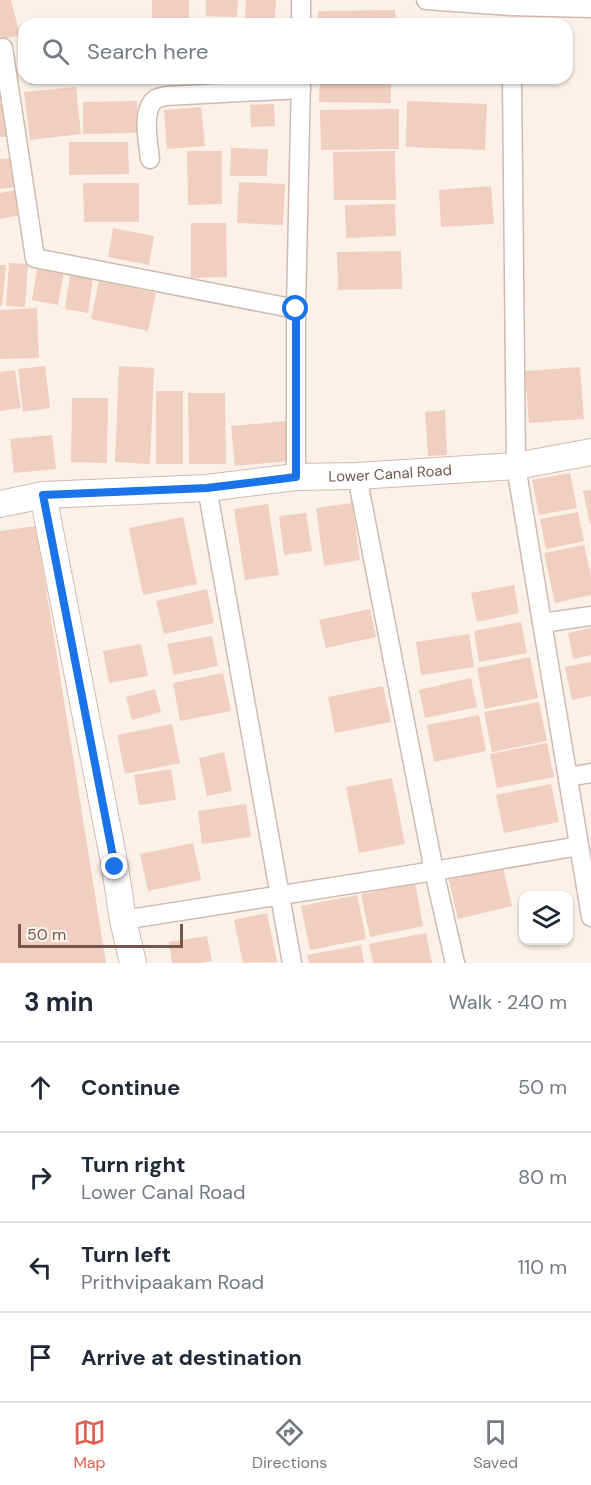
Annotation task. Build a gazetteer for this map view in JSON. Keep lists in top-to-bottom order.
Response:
{
  "streets": {
    "street": ["Lower Canal Road"]
  },
  "scale_bar": "50 m",
  "page": {
    "search": "Search here",
    "scale": "50 m",
    "heading": ["3 min", "Walk · 240 m"],
    "list": [
      ["Continue", "50 m"],
      ["Turn right", "Lower Canal Road", "80 m"],
      ["Turn left", "Prithvipaakam Road", "110 m"],
      "Arrive at destination"
    ],
    "nav": ["Map", "Directions", "Saved"]
  }
}
